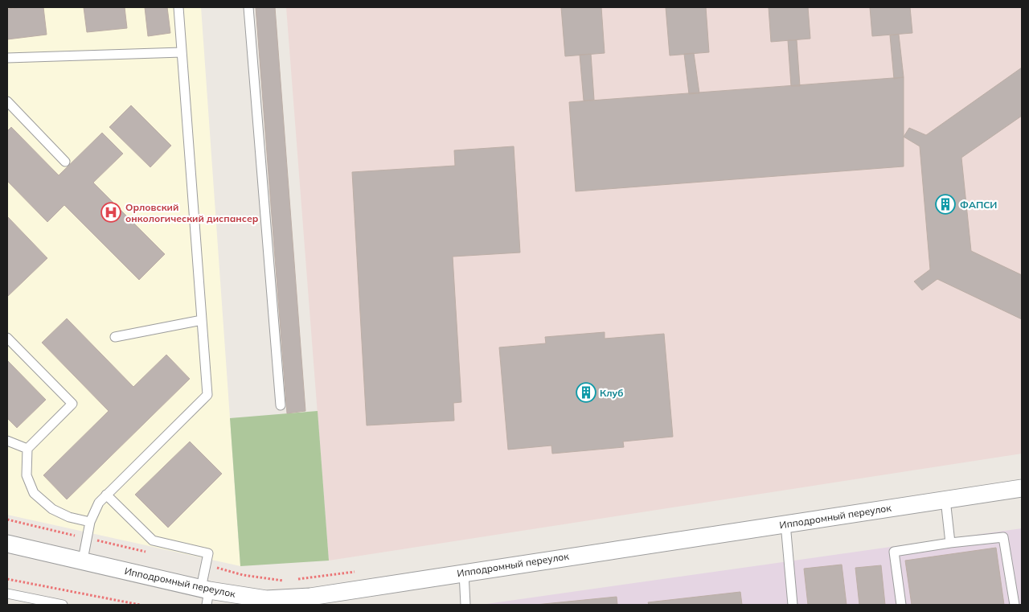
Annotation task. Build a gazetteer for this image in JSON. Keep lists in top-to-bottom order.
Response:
{
  "streets": {
    "street": ["Ипподромный переулок"]
  },
  "places": {
    "building": ["ФАПСИ", "Клуб"],
    "hospital": ["Орловский онкологический диспансер"]
  }
}
